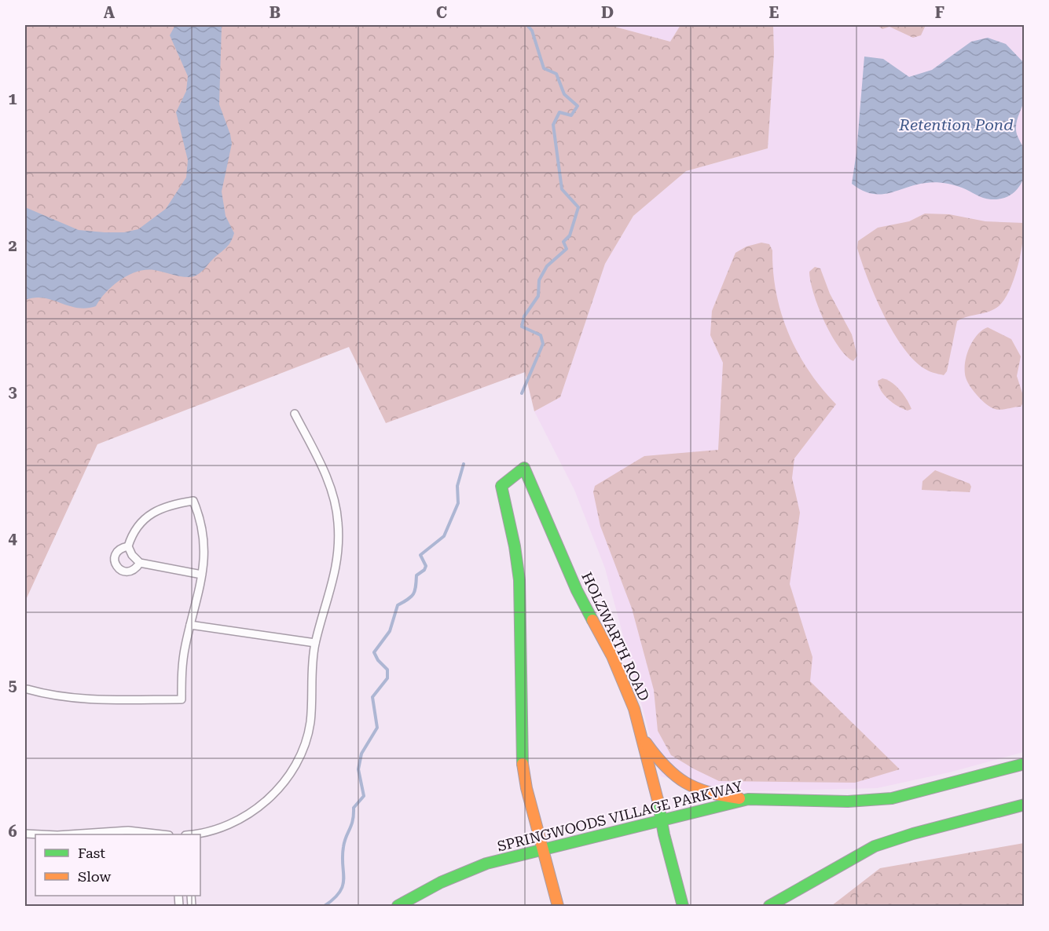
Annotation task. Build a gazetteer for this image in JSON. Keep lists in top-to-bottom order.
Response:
{
  "streets": {
    "main road": ["HOLZWARTH ROAD", "SPRINGWOODS VILLAGE PARKWAY"]
  },
  "crossings": [
    ["HOLZWARTH ROAD", "SPRINGWOODS VILLAGE PARKWAY"]
  ],
  "water": ["Retention Pond"],
  "legend": ["Fast", "Slow"],
  "grid": {
    "columns": [
      "A",
      "B",
      "C",
      "D",
      "E",
      "F"
    ],
    "rows": [
      "1",
      "2",
      "3",
      "4",
      "5",
      "6"
    ]
  }
}
